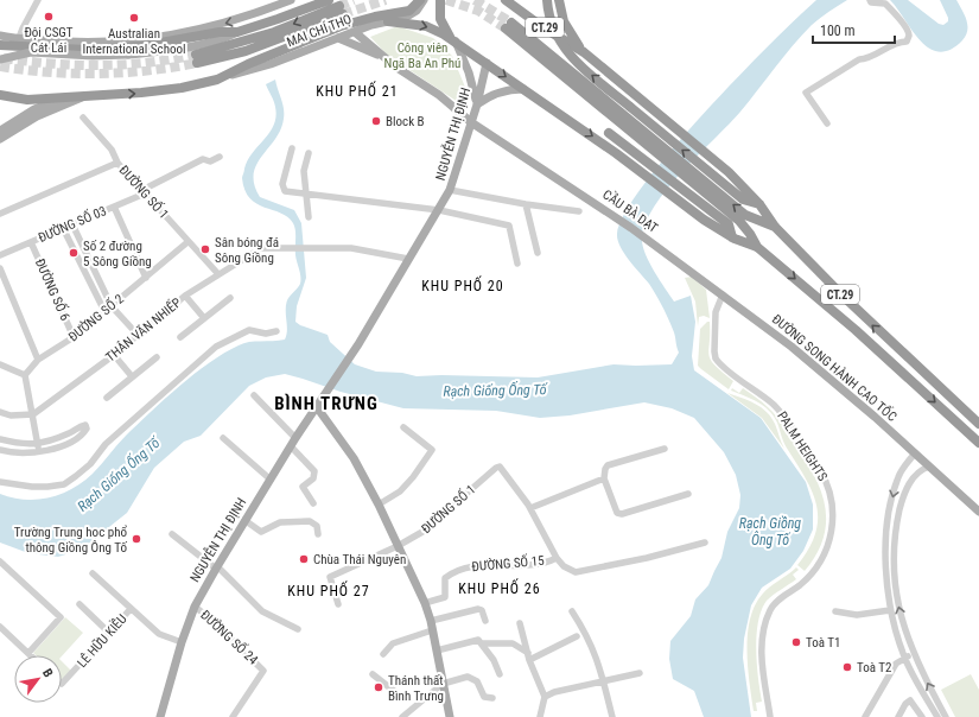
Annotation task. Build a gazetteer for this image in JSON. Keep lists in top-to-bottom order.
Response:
{
  "streets": {
    "highway": ["CT.29", "MAI CHÍ THỌ"],
    "main road": ["NGUYỄN THỊ ĐỊNH", "CẦU BÀ DẠT", "ĐƯỜNG SONG HÀNH CAO TỐC"],
    "street": [
      "ĐƯỜNG SỐ 1",
      "ĐƯỜNG SỐ 03",
      "ĐƯỜNG SỐ 6",
      "ĐƯỜNG SỐ 2",
      "THÂN VĂN NHIẾP",
      "PALM HEIGHTS",
      "ĐƯỜNG SỐ 15",
      "ĐƯỜNG SỐ 24",
      "LÊ HỮU KIỀU"
    ]
  },
  "crossings": [
    ["CT.29", "NGUYỄN THỊ ĐỊNH"],
    ["NGUYỄN THỊ ĐỊNH", "CẦU BÀ DẠT"],
    ["NGUYỄN THỊ ĐỊNH", "THÂN VĂN NHIẾP"],
    ["NGUYỄN THỊ ĐỊNH", "ĐƯỜNG SỐ 24"],
    ["ĐƯỜNG SỐ 1", "ĐƯỜNG SỐ 03"],
    ["ĐƯỜNG SỐ 1", "ĐƯỜNG SỐ 2"],
    ["ĐƯỜNG SỐ 1", "THÂN VĂN NHIẾP"],
    ["CẦU BÀ DẠT", "ĐƯỜNG SONG HÀNH CAO TỐC"],
    ["ĐƯỜNG SỐ 03", "ĐƯỜNG SỐ 6"],
    ["ĐƯỜNG SỐ 6", "ĐƯỜNG SỐ 2"],
    ["ĐƯỜNG SONG HÀNH CAO TỐC", "PALM HEIGHTS"]
  ],
  "districts": [
    "KHU PHỐ 21",
    "KHU PHỐ 20",
    "BÌNH TRƯNG",
    "KHU PHỐ 26",
    "KHU PHỐ 27"
  ],
  "water": ["Rạch Giống Ống Tố", "Rạch Giồng Ông Tố"],
  "parks": ["Công viên Ngã Ba An Phú"],
  "places": [
    "Đội CSGT Cát Lái",
    "Australian International School",
    "Block B",
    "Sân bóng đá Sông Giồng",
    "Số 2 đường 5 Sông Giồng",
    "Trường Trung học phổ thông Giồng Ông Tố",
    "Chùa Thái Nguyên",
    "Toà T1",
    "Toà T2",
    "Thánh thất Bình Trưng"
  ],
  "scale_bar": "100 m",
  "north": "top right"
}
